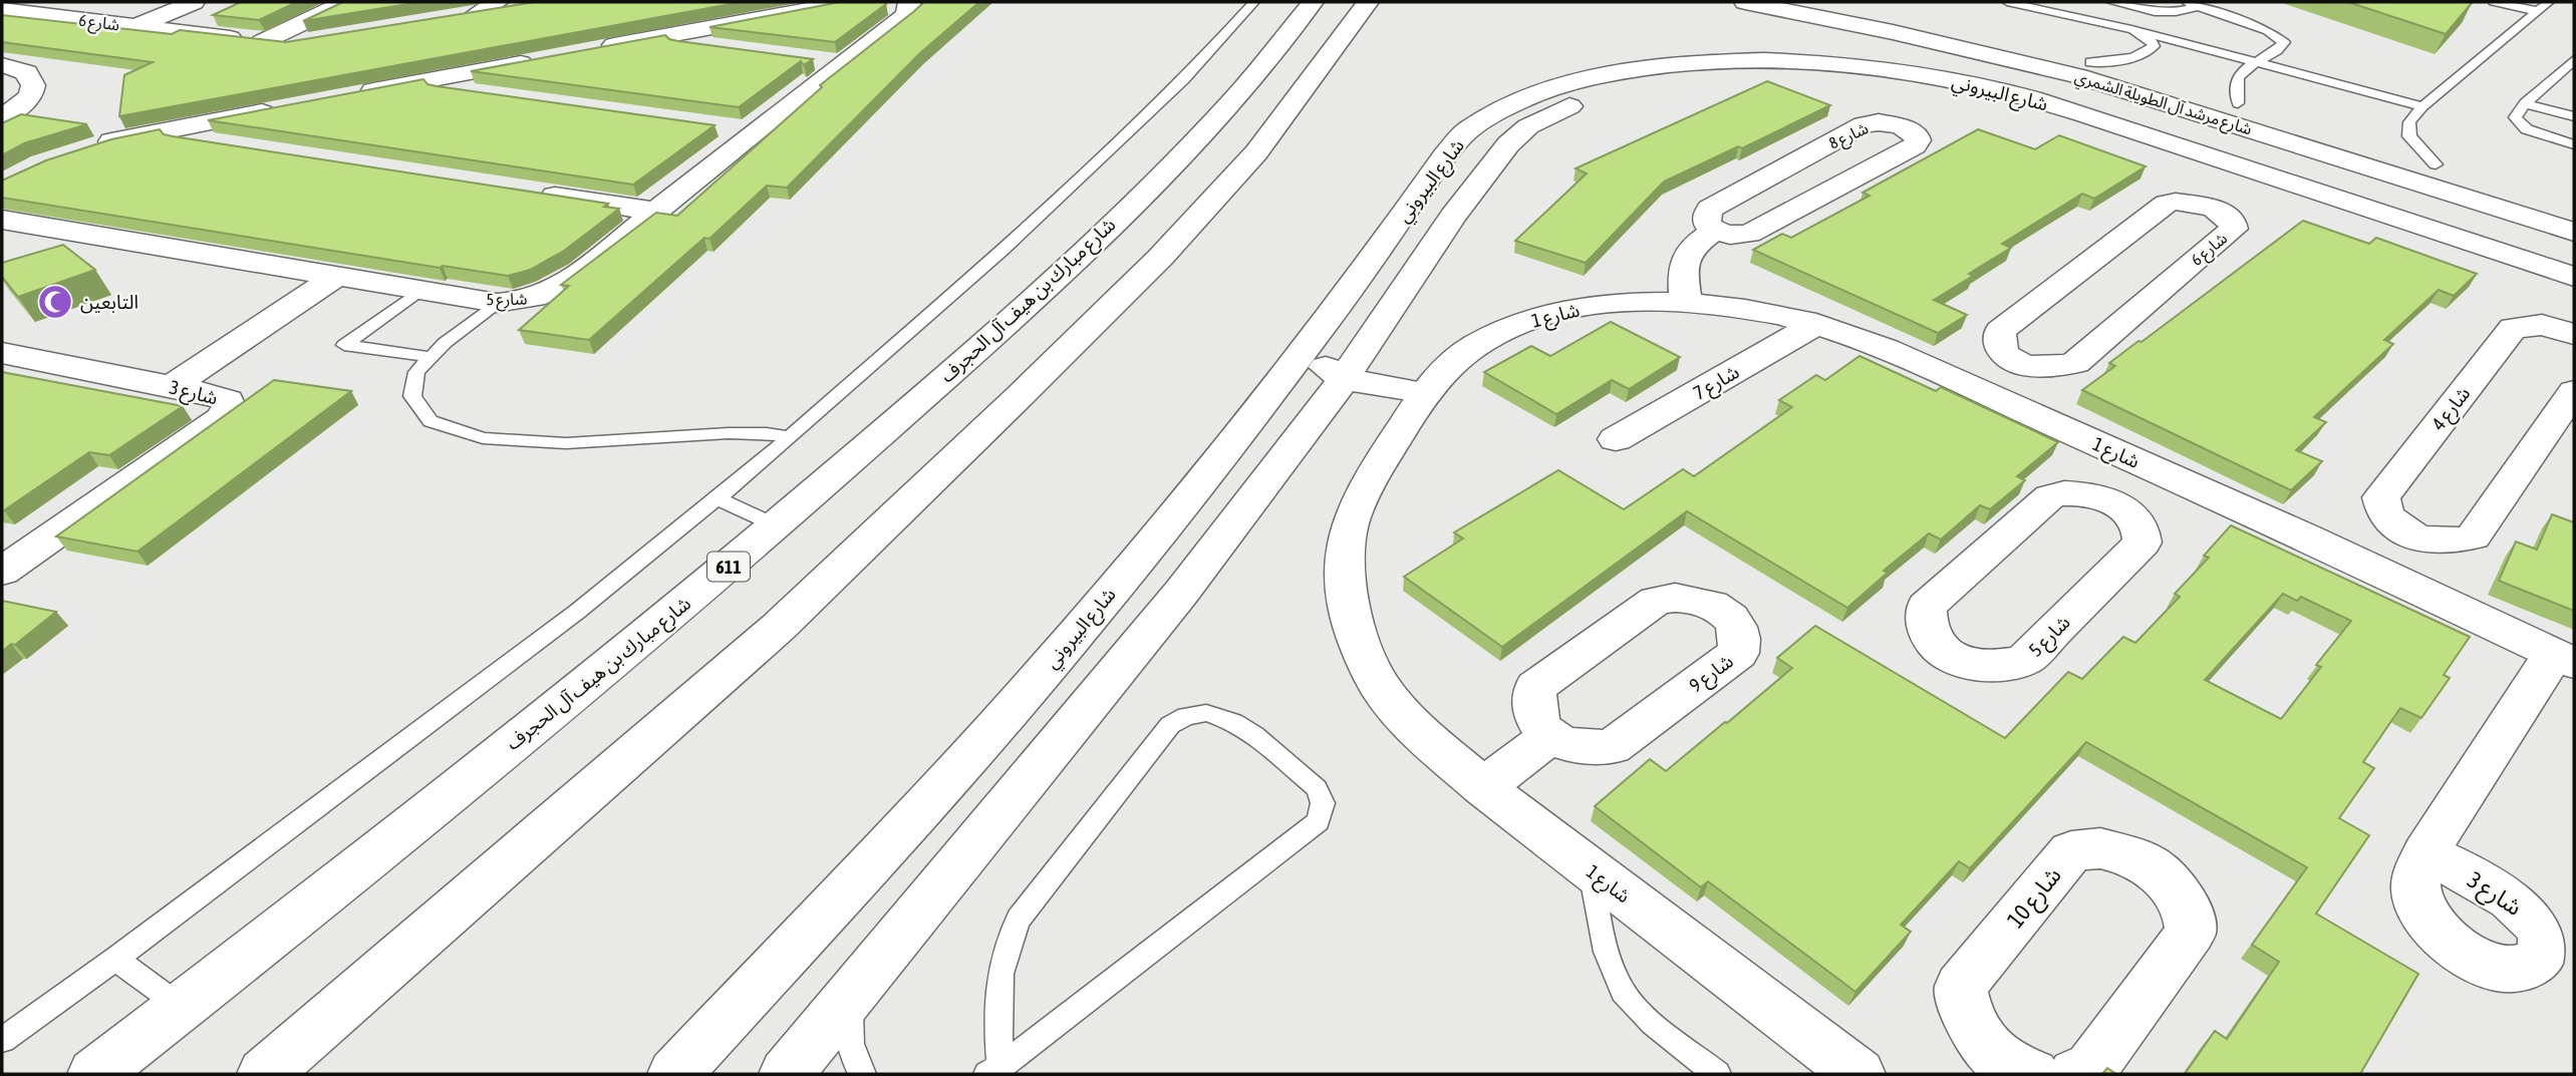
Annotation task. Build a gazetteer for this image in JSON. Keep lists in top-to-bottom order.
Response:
{
  "streets": {
    "street": [
      "شارع 6",
      "شارع البيروني",
      "شارع مرشد آل الطويلة الشمري",
      "شارع 8",
      "شارع 5",
      "شارع مبارك بن هيف آل الحجرف",
      "شارع 1",
      "شارع 7",
      "شارع 3",
      "شارع 4",
      "611",
      "شارع 10"
    ]
  },
  "crossings": [
    ["شارع 1", "شارع 7"]
  ],
  "places": {
    "mosque": ["التابعين"]
  }
}
